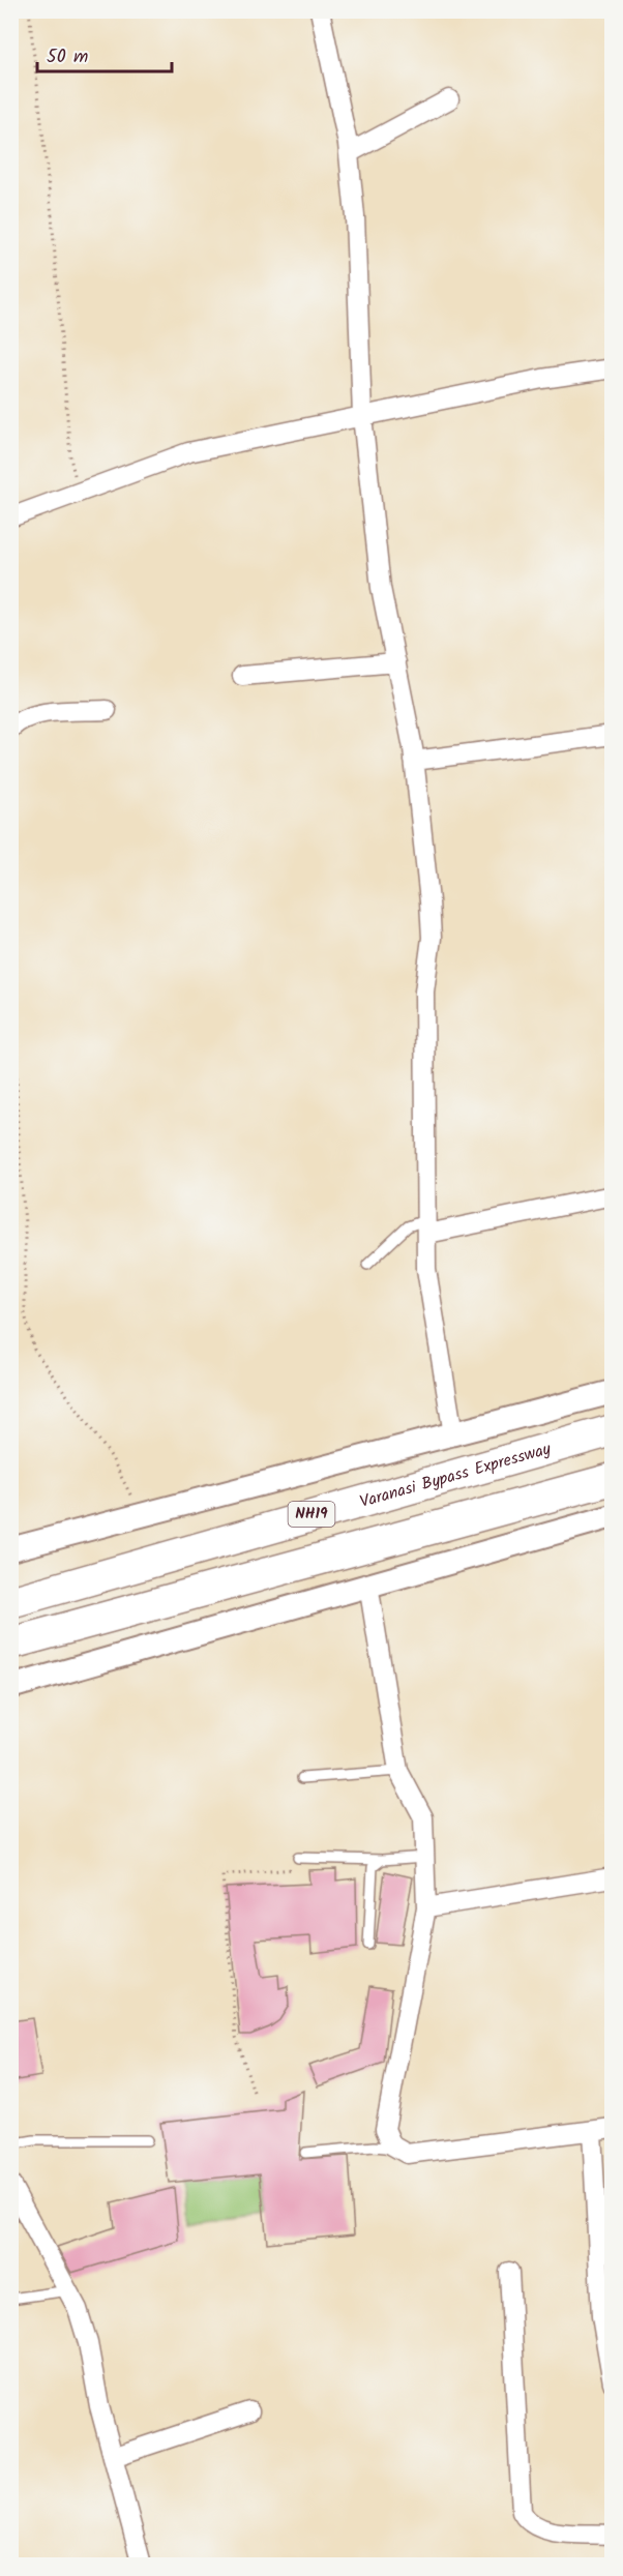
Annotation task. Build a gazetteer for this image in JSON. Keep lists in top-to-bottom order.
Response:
{
  "streets": {
    "highway": ["Varanasi Bypass Expressway", "NH19"]
  },
  "scale_bar": "50 m"
}
